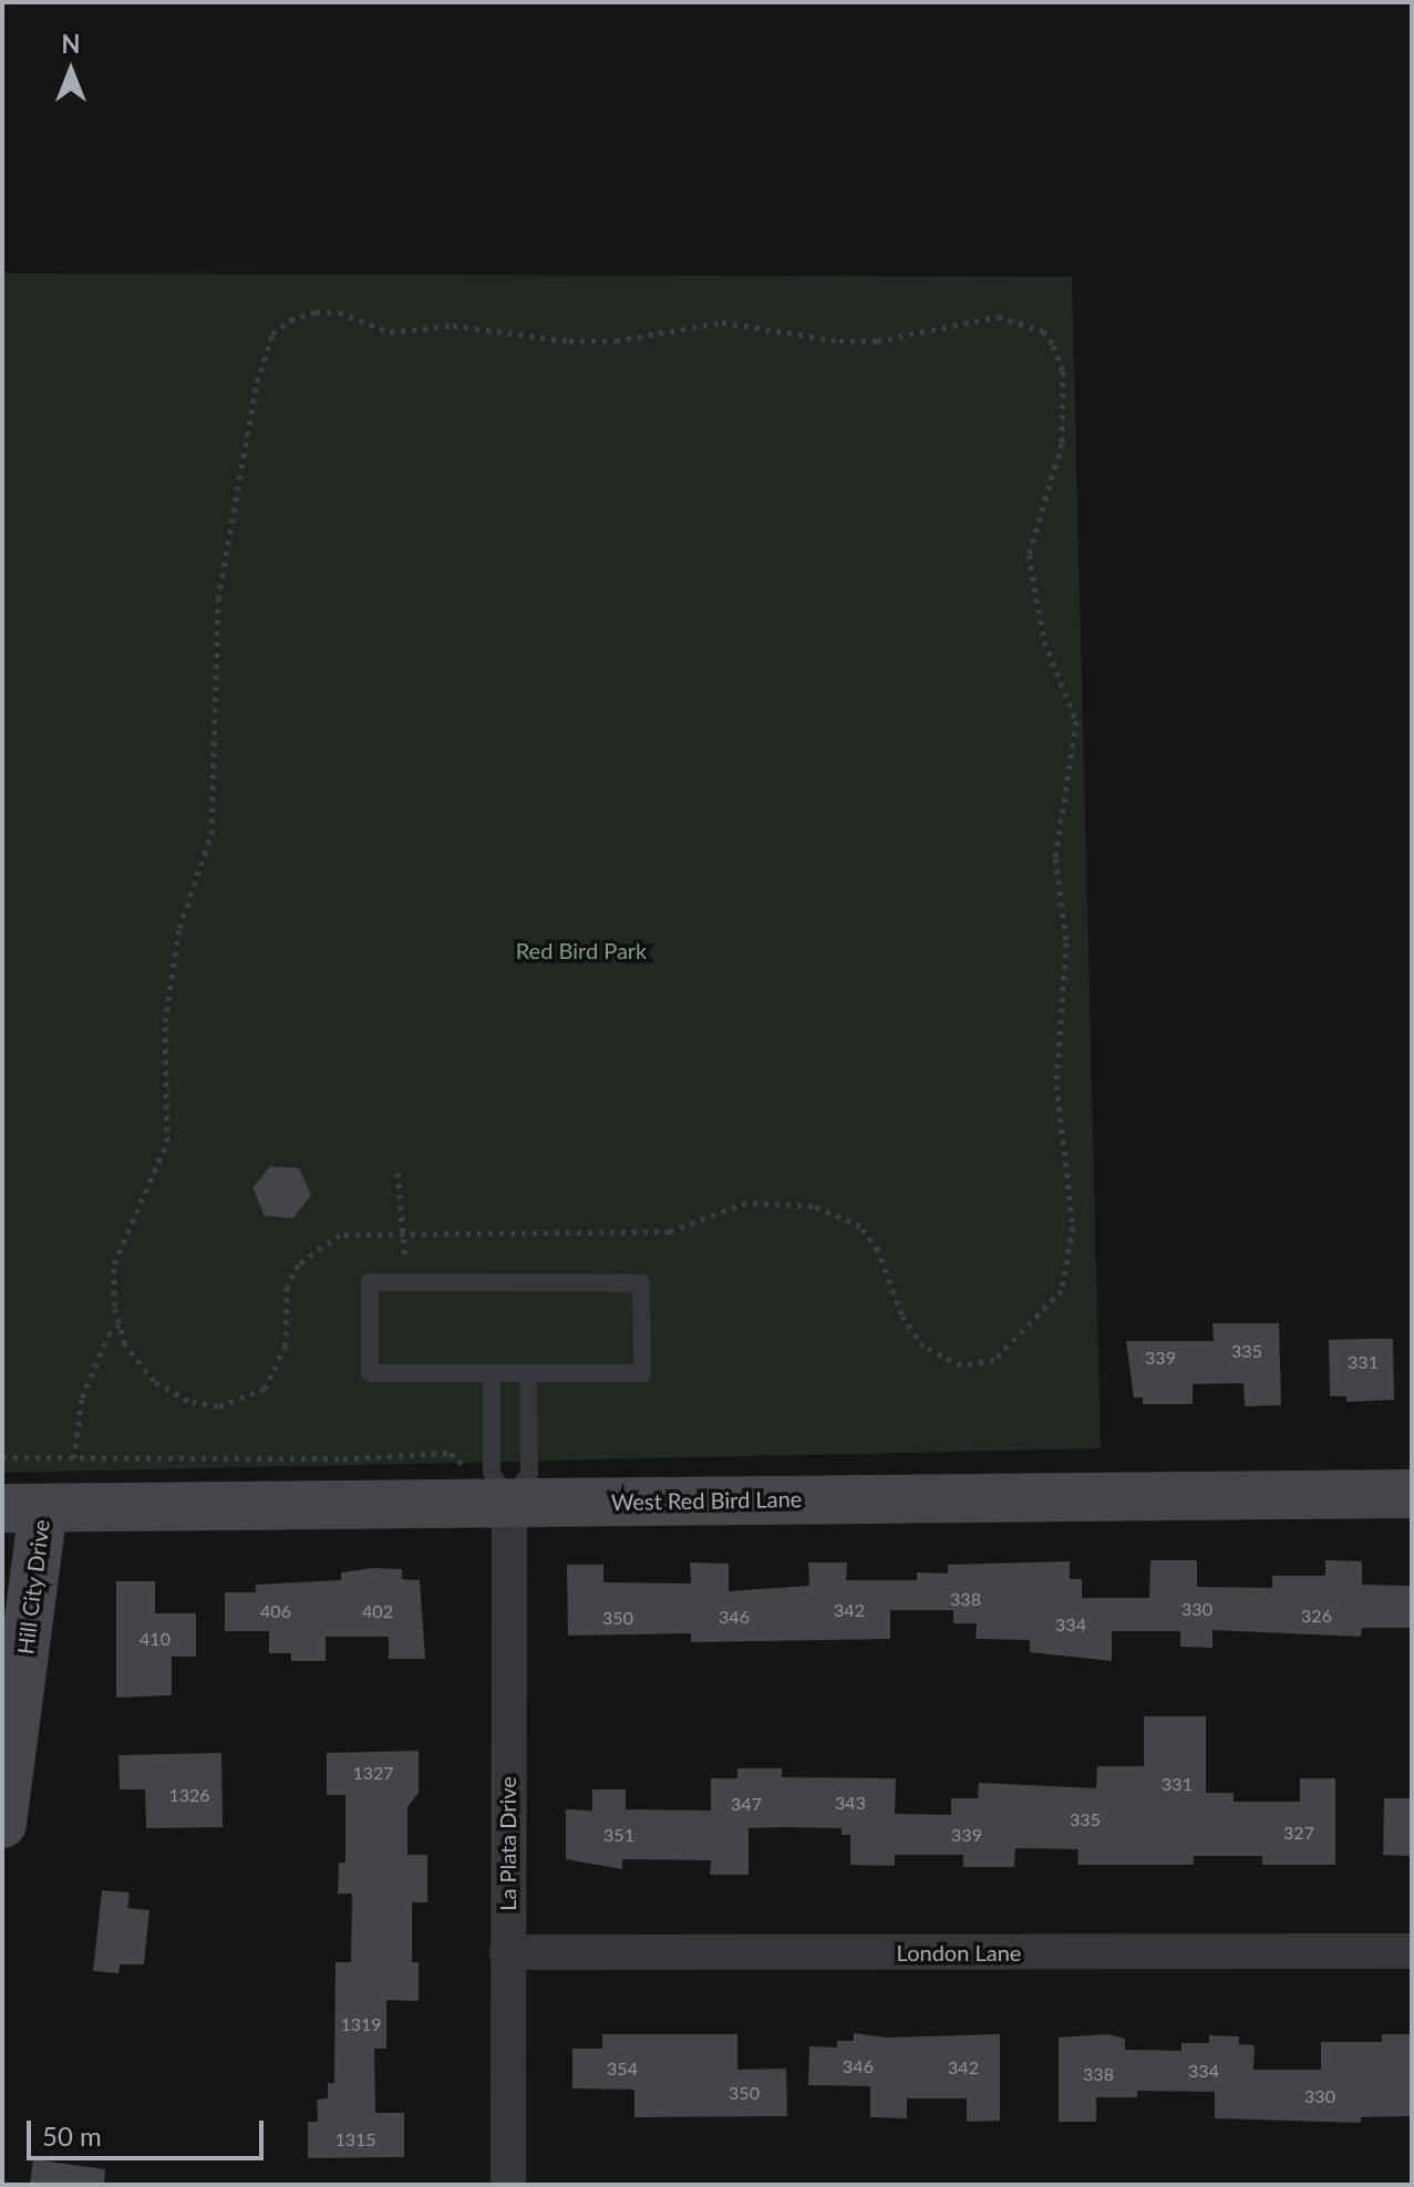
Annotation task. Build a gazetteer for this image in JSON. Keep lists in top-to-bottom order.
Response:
{
  "streets": {
    "street": [
      "West Red Bird Lane",
      "Hill City Drive",
      "La Plata Drive",
      "London Lane"
    ]
  },
  "crossings": [
    ["West Red Bird Lane", "Hill City Drive"],
    ["West Red Bird Lane", "La Plata Drive"],
    ["La Plata Drive", "London Lane"]
  ],
  "parks": ["Red Bird Park"],
  "house_numbers": [
    "335",
    "339",
    "331",
    "338",
    "330",
    "342",
    "406",
    "402",
    "326",
    "346",
    "350",
    "334",
    "410",
    "1327",
    "331",
    "1326",
    "343",
    "347",
    "335",
    "327",
    "351",
    "339",
    "1319",
    "346",
    "342",
    "354",
    "334",
    "338",
    "350",
    "330",
    "1315"
  ],
  "scale_bar": "50 m",
  "north": "top"
}
